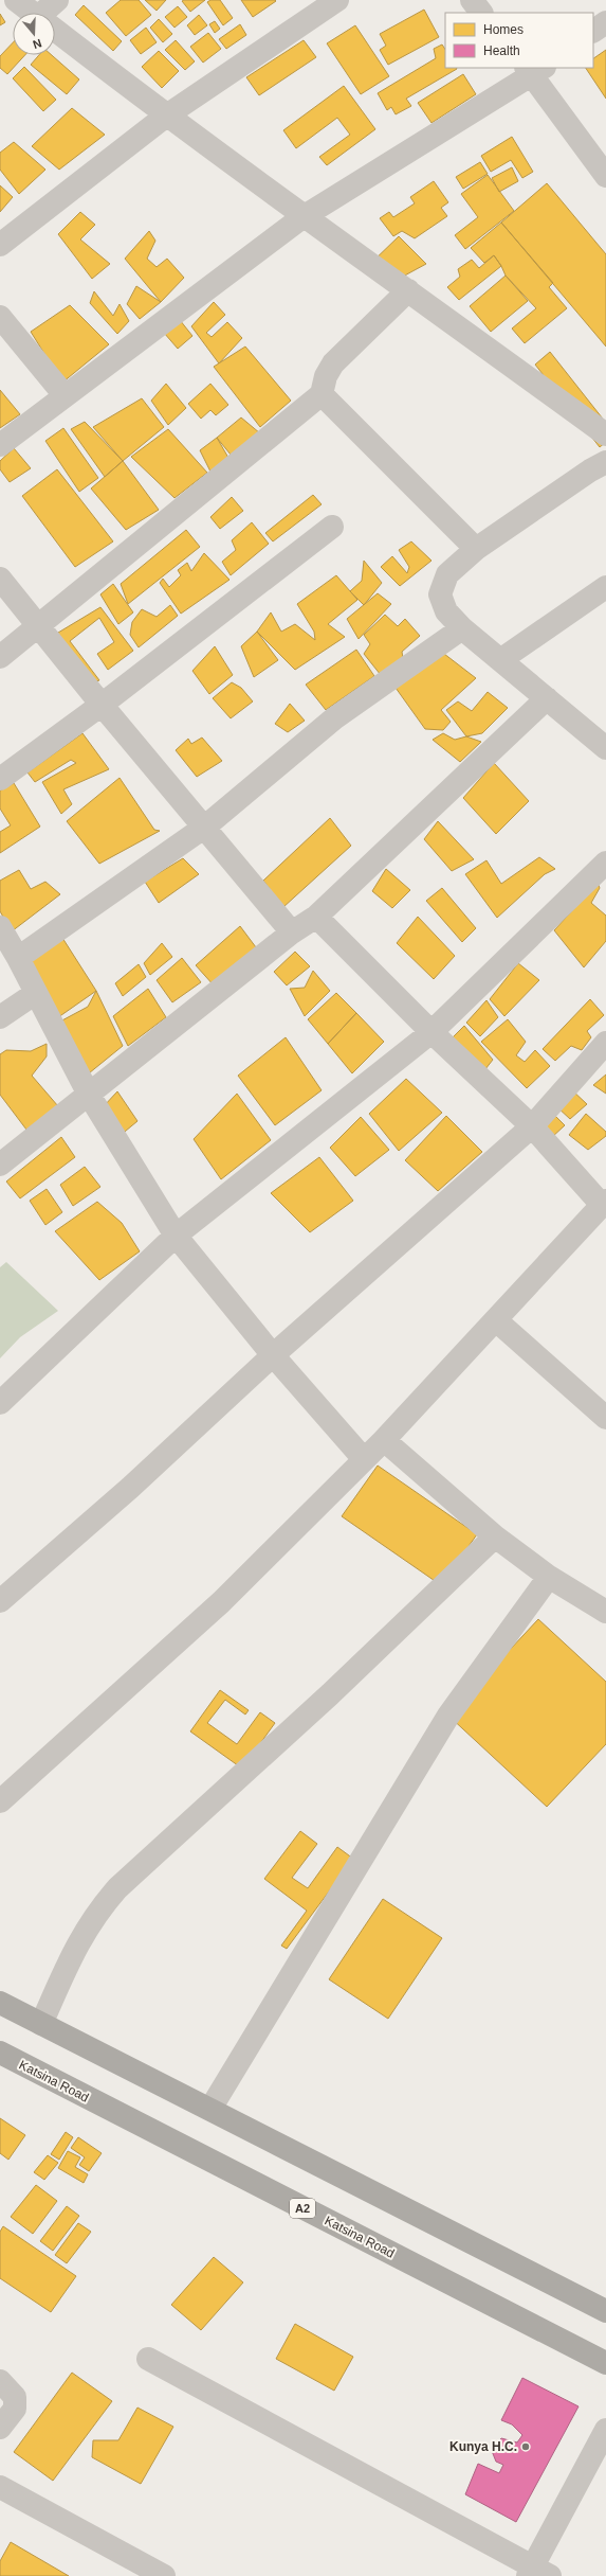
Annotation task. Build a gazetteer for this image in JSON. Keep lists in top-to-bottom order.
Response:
{
  "streets": {
    "highway": ["Katsina Road", "A2"]
  },
  "places": ["Kunya H.C."],
  "legend": ["Homes", "Health"],
  "north": "bottom"
}
